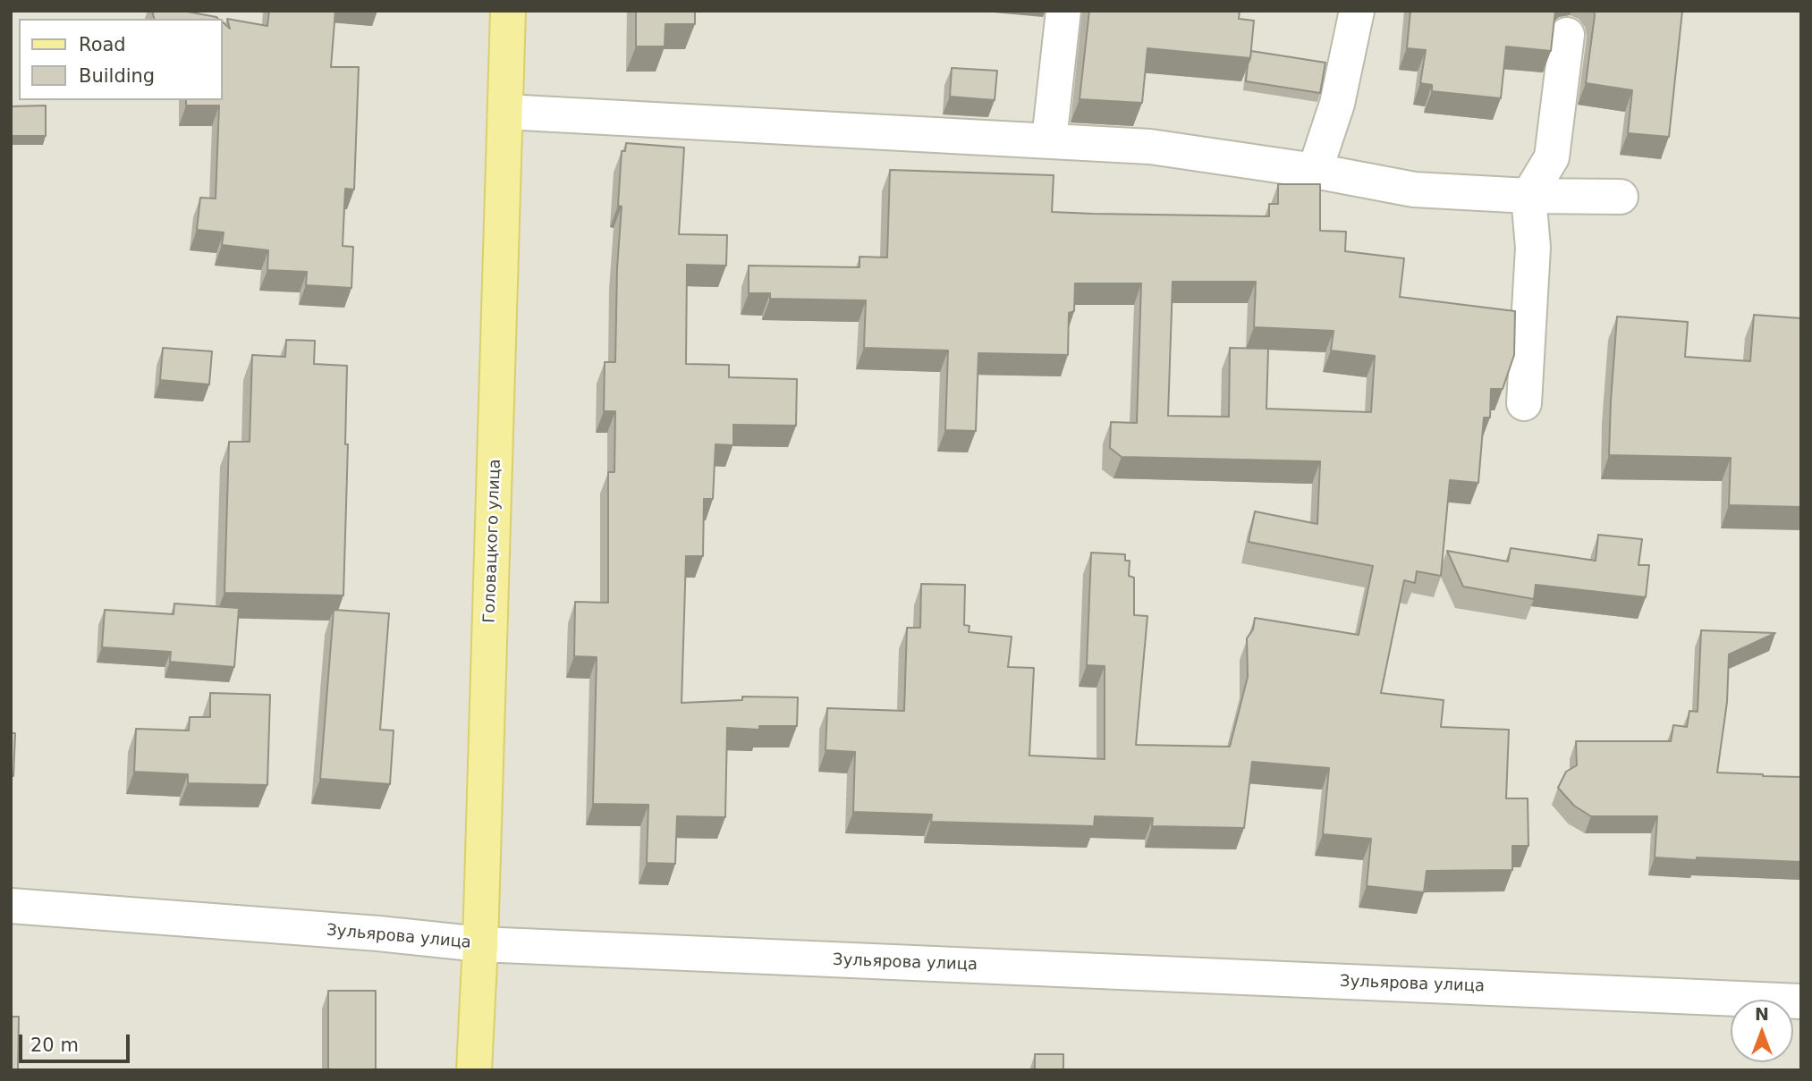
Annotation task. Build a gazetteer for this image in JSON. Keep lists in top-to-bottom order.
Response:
{
  "streets": {
    "main road": ["Головацкого улица"],
    "street": ["Зульярова улица"]
  },
  "crossings": [
    ["Головацкого улица", "Зульярова улица"]
  ],
  "legend": ["Road", "Building"],
  "scale_bar": "20 m",
  "north": "top"
}
